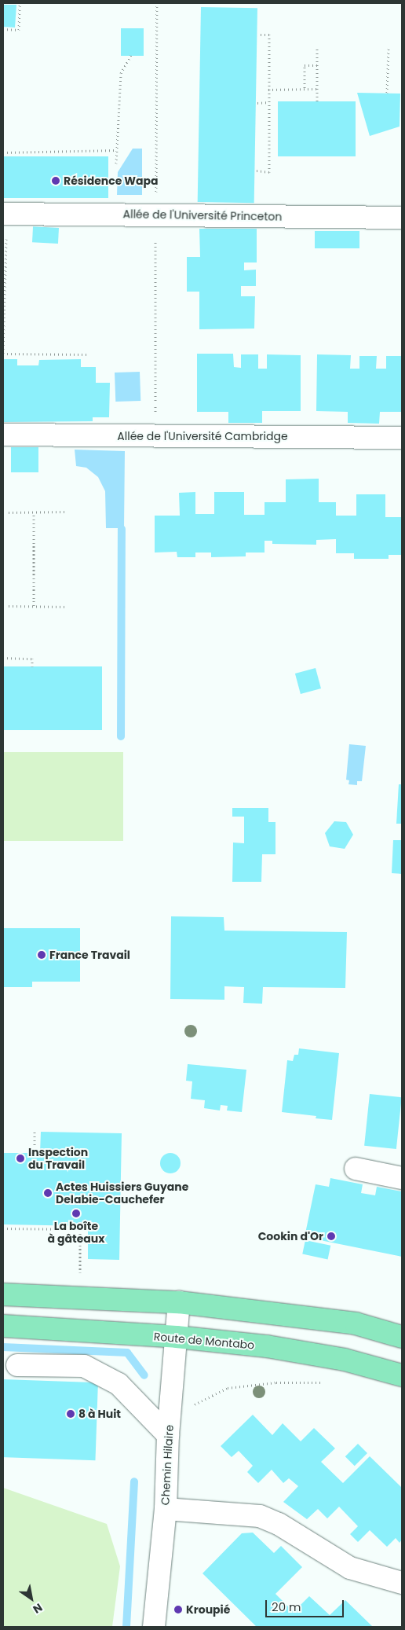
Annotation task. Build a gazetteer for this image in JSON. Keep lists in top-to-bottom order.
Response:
{
  "streets": {
    "main road": ["Route de Montabo"],
    "street": ["Allée de l'Université Princeton", "Allée de l'Université Cambridge", "Chemin Hilaire"]
  },
  "crossings": [
    ["Route de Montabo", "Chemin Hilaire"]
  ],
  "places": [
    "Résidence Wapa",
    "France Travail",
    "Inspection du Travail",
    "Actes Huissiers Guyane Delabie-Cauchefer",
    "La boîte à gâteaux",
    "Cookin d'Or",
    "8 à Huit",
    "Kroupié"
  ],
  "scale_bar": "20 m",
  "north": "bottom right"
}
